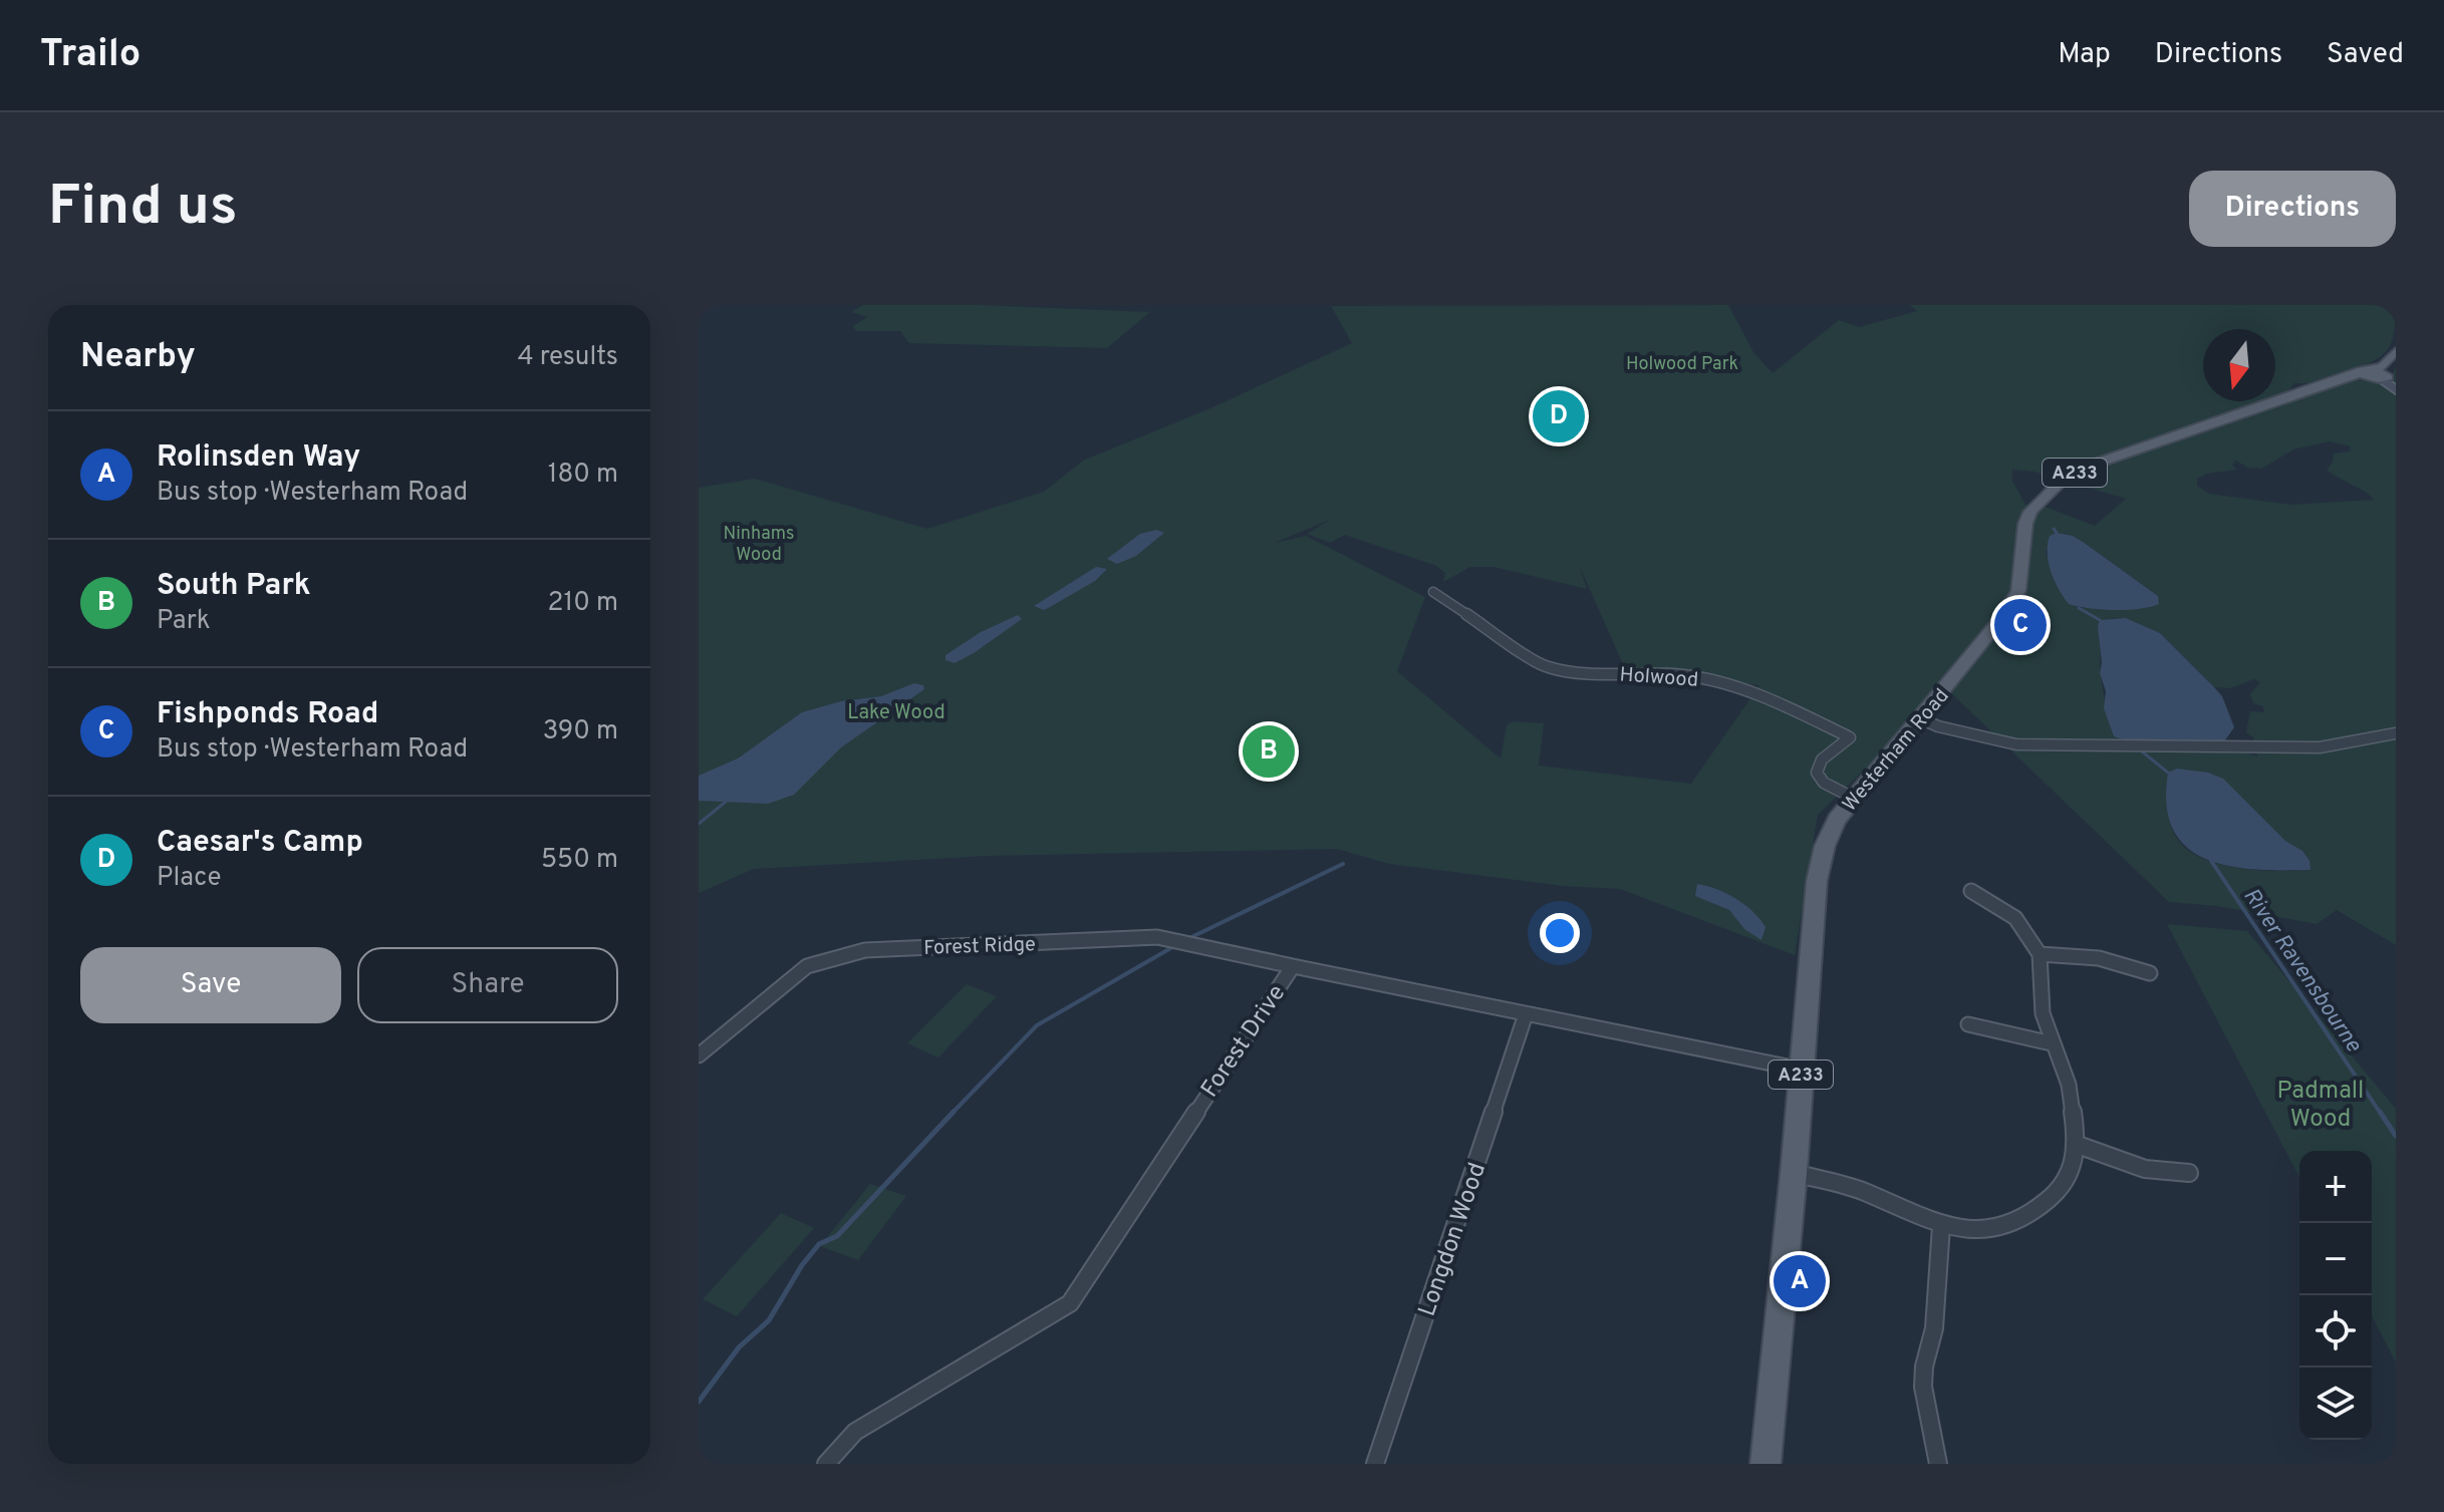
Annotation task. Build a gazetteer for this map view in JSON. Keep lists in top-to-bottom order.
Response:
{
  "streets": {
    "main road": ["A233", "Westerham Road"],
    "street": [
      "Holwood",
      "Forest Ridge",
      "Forest Drive",
      "Longdon Wood"
    ]
  },
  "crossings": [
    ["Holwood", "Westerham Road"],
    ["Westerham Road", "Forest Drive"],
    ["Forest Ridge", "Forest Drive"],
    ["Forest Drive", "Longdon Wood"]
  ],
  "water": ["River Ravensbourne"],
  "parks": [
    "Holwood Park",
    "Ninhams Wood",
    "Lake Wood",
    "Padmall Wood"
  ],
  "north": "bottom",
  "page": {
    "header": "Trailo",
    "nav": ["Map", "Directions", "Saved"],
    "buttons": [
      "Directions",
      ["Save", "Share"]
    ],
    "title": "Find us",
    "heading": ["Nearby", "4 results"],
    "pins": [
      "D",
      "C",
      "B",
      "A"
    ],
    "list": [
      {
        "mark": "A",
        "name": "Rolinsden Way",
        "note": "Bus stop · Westerham Road",
        "value": "180 m"
      },
      {
        "mark": "B",
        "name": "South Park",
        "note": "Park",
        "value": "210 m"
      },
      {
        "mark": "C",
        "name": "Fishponds Road",
        "note": "Bus stop · Westerham Road",
        "value": "390 m"
      },
      {
        "mark": "D",
        "name": "Caesar's Camp",
        "note": "Place",
        "value": "550 m"
      }
    ],
    "map_buttons": ["+", "−"]
  }
}
